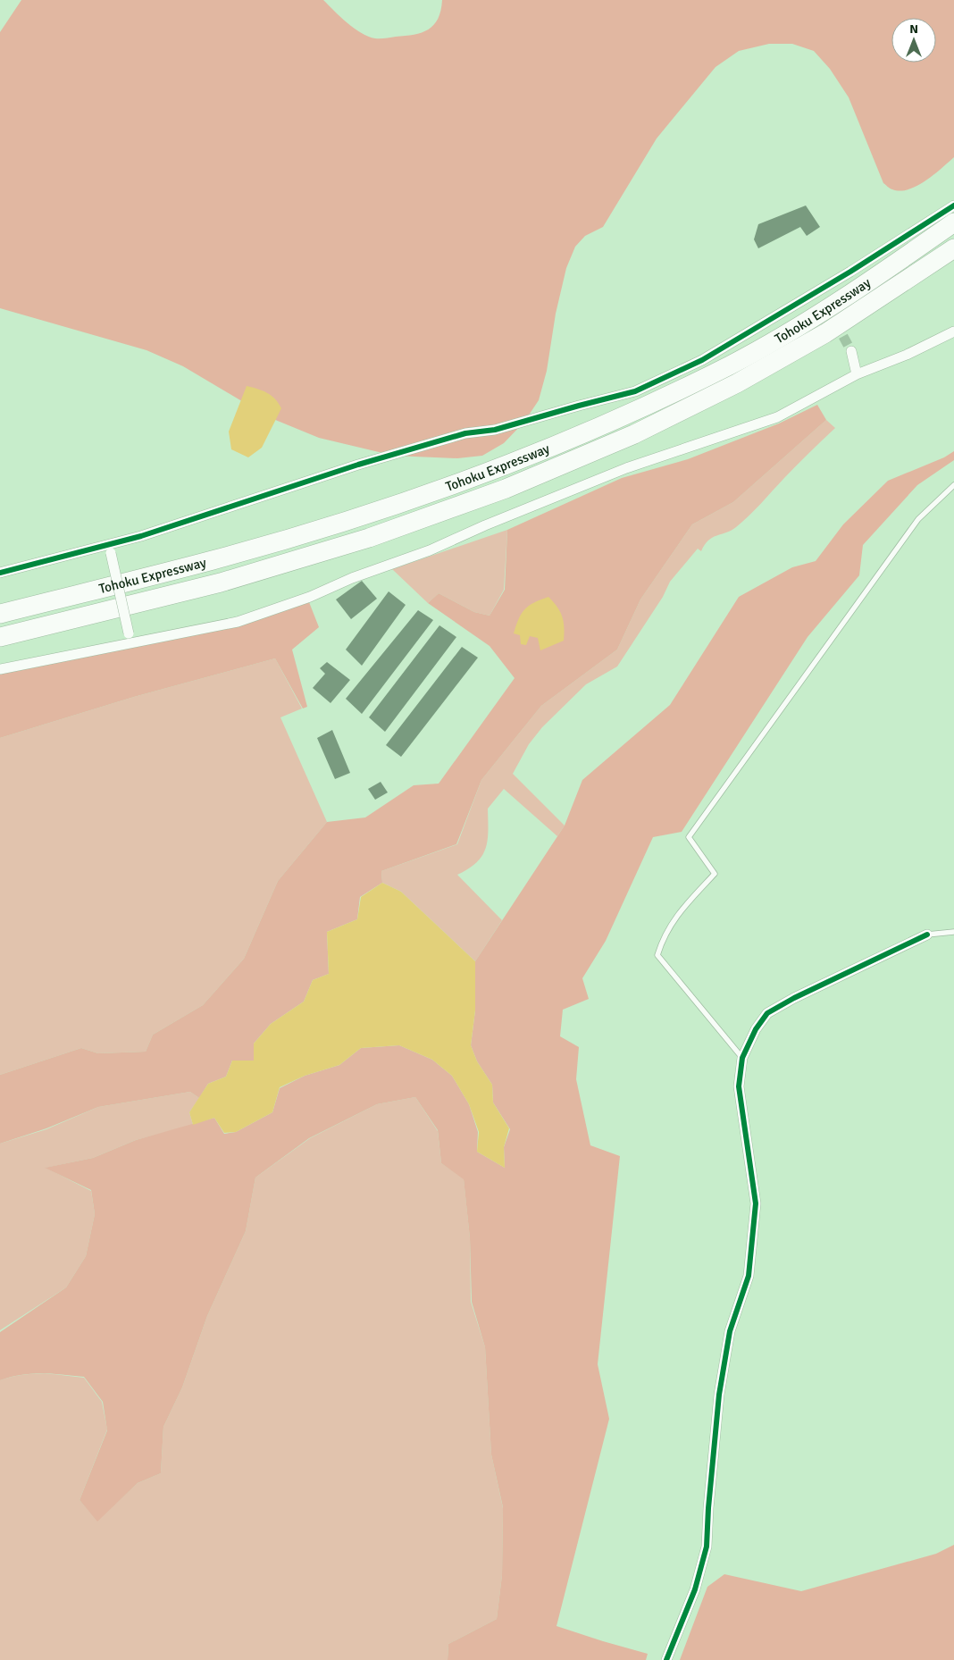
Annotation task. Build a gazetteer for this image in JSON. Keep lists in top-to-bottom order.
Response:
{
  "streets": {
    "highway": ["Tohoku Expressway"]
  },
  "north": "top"
}
